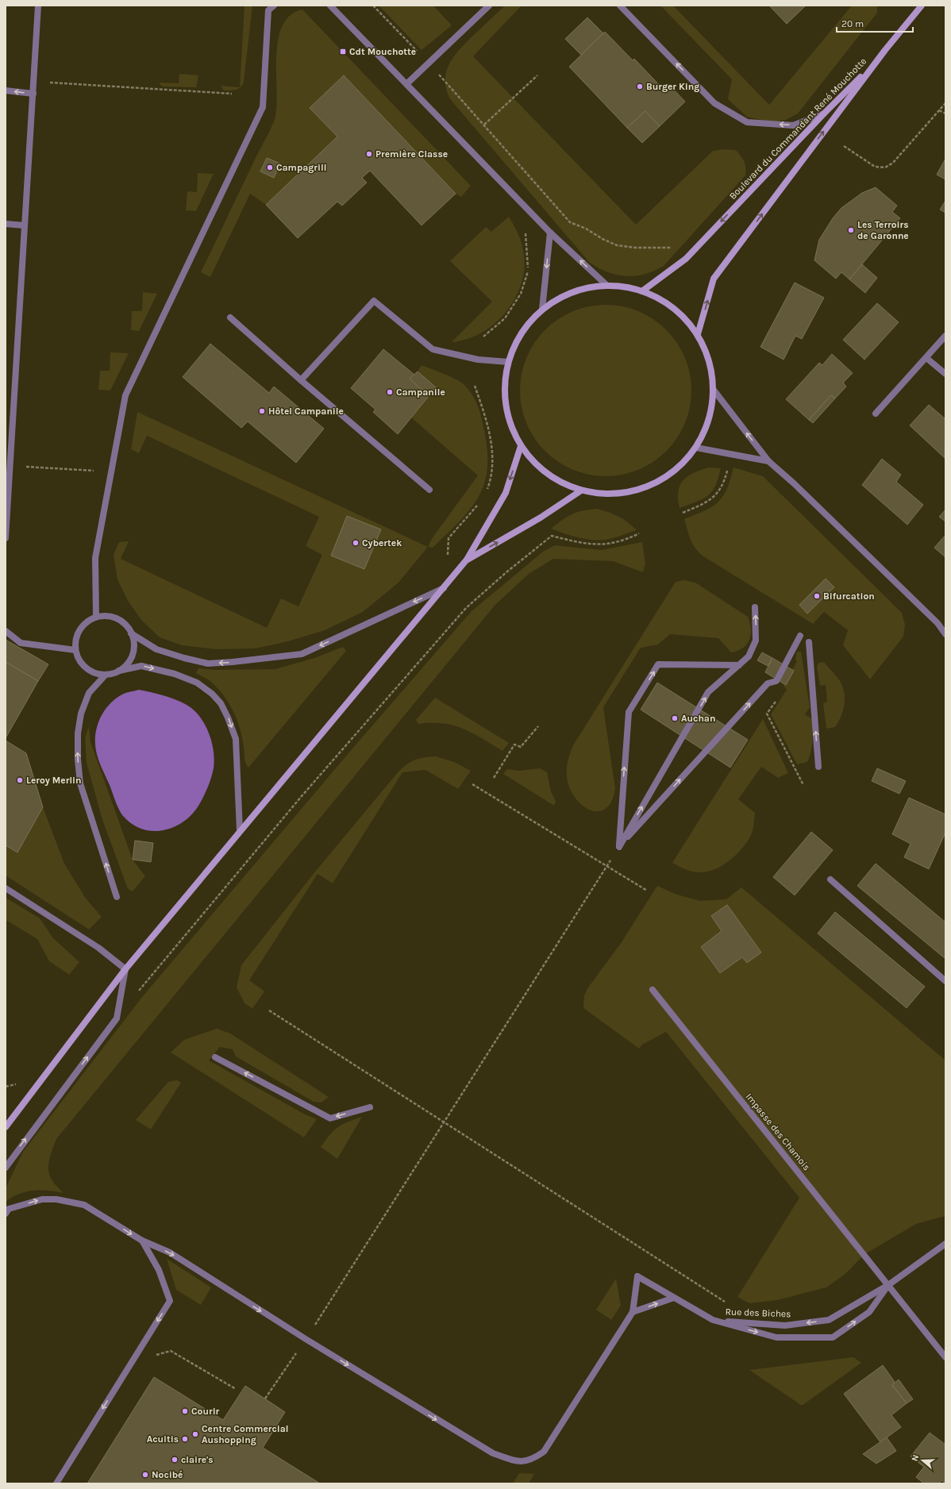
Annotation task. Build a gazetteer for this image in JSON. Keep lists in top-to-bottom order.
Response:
{
  "streets": {
    "main road": ["Boulevard du Commandant René Mouchotte"],
    "street": ["Impasse des Chamois", "Rue des Biches"]
  },
  "crossings": [
    ["Impasse des Chamois", "Rue des Biches"]
  ],
  "places": {
    "transit": ["Cdt Mouchotte"],
    "other": [
      "Burger King",
      "Première Classe",
      "Campagrill",
      "Les Terroirs de Garonne",
      "Campanile",
      "Hôtel Campanile",
      "Cybertek",
      "Bifurcation",
      "Auchan",
      "Leroy Merlin",
      "Courir",
      "Centre Commercial Aushopping",
      "Acuitis",
      "claire's",
      "Nocibé"
    ]
  },
  "scale_bar": "20 m",
  "north": "left"
}
